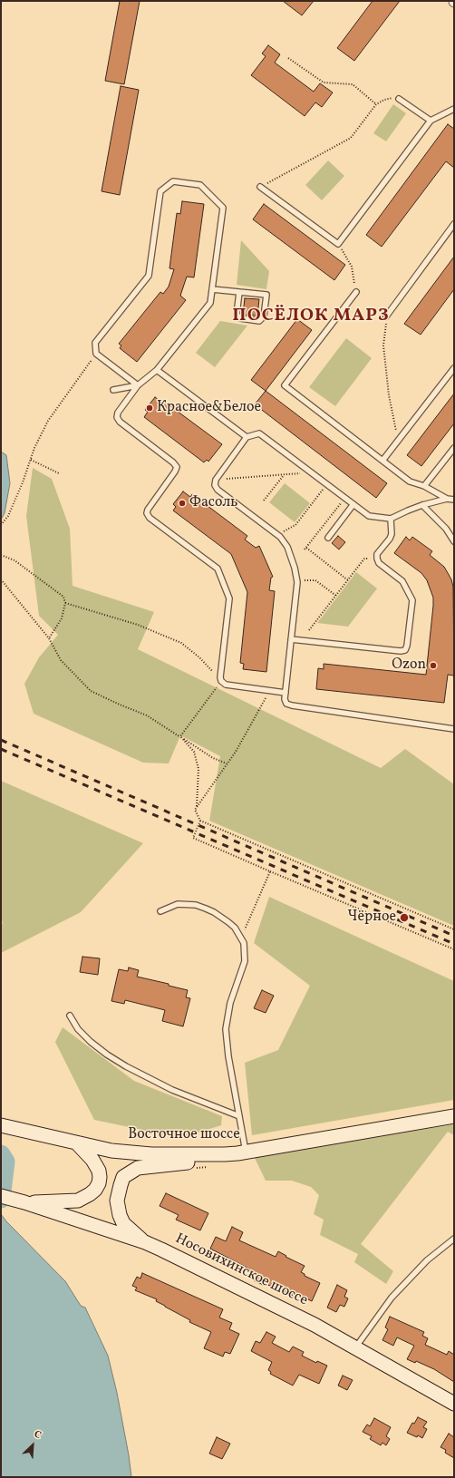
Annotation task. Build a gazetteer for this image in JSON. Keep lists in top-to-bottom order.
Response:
{
  "streets": {
    "main road": ["Восточное шоссе", "Носовихинское шоссе"]
  },
  "districts": ["ПОСЁЛОК МАРЗ"],
  "places": [
    "Красное&Белое",
    "Фасоль",
    "Ozon",
    "Чёрное"
  ],
  "north": "top right"
}
